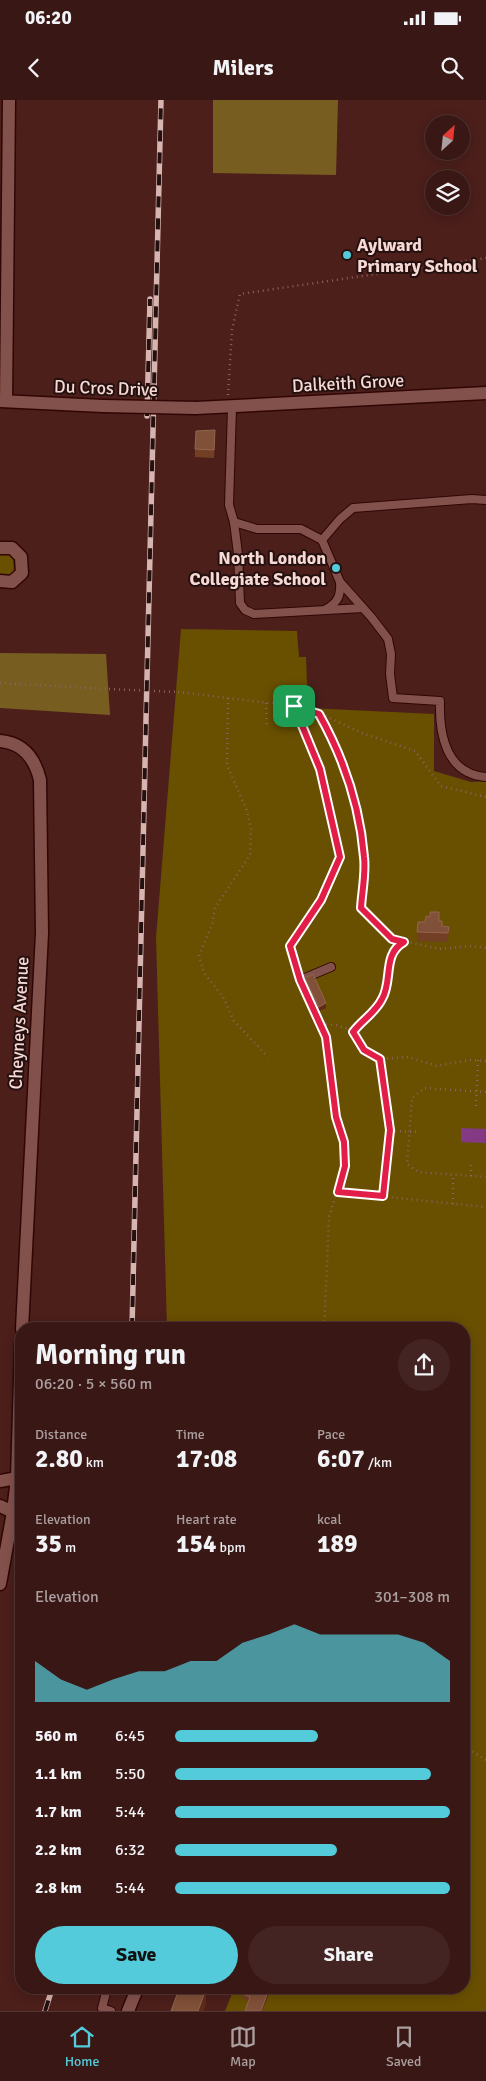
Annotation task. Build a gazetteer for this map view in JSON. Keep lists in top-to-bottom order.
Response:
{
  "streets": {
    "street": ["Dalkeith Grove", "Du Cros Drive", "Cheyneys Avenue"]
  },
  "crossings": [
    ["Dalkeith Grove", "Du Cros Drive"]
  ],
  "places": ["Aylward Primary School", "North London Collegiate School"],
  "north": "top right",
  "page": {
    "status": "06:20",
    "header": "Milers",
    "heading": ["Morning run", "06:20 · 5 × 560 m"],
    "stats": [
      ["Distance", "2.80 km"],
      ["Time", "17:08"],
      ["Pace", "6:07 /km"],
      ["Elevation", "35 m"],
      ["Heart rate", "154 bpm"],
      ["kcal", "189"]
    ],
    "chart": ["Elevation", "301–308 m"],
    "list": [
      {
        "name": "560 m",
        "note": "6:45"
      },
      {
        "name": "1.1 km",
        "note": "5:50"
      },
      {
        "name": "1.7 km",
        "note": "5:44"
      },
      {
        "name": "2.2 km",
        "note": "6:32"
      },
      {
        "name": "2.8 km",
        "note": "5:44"
      }
    ],
    "buttons": ["Save", "Share"],
    "tabs": ["Home", "Map", "Saved"]
  }
}
